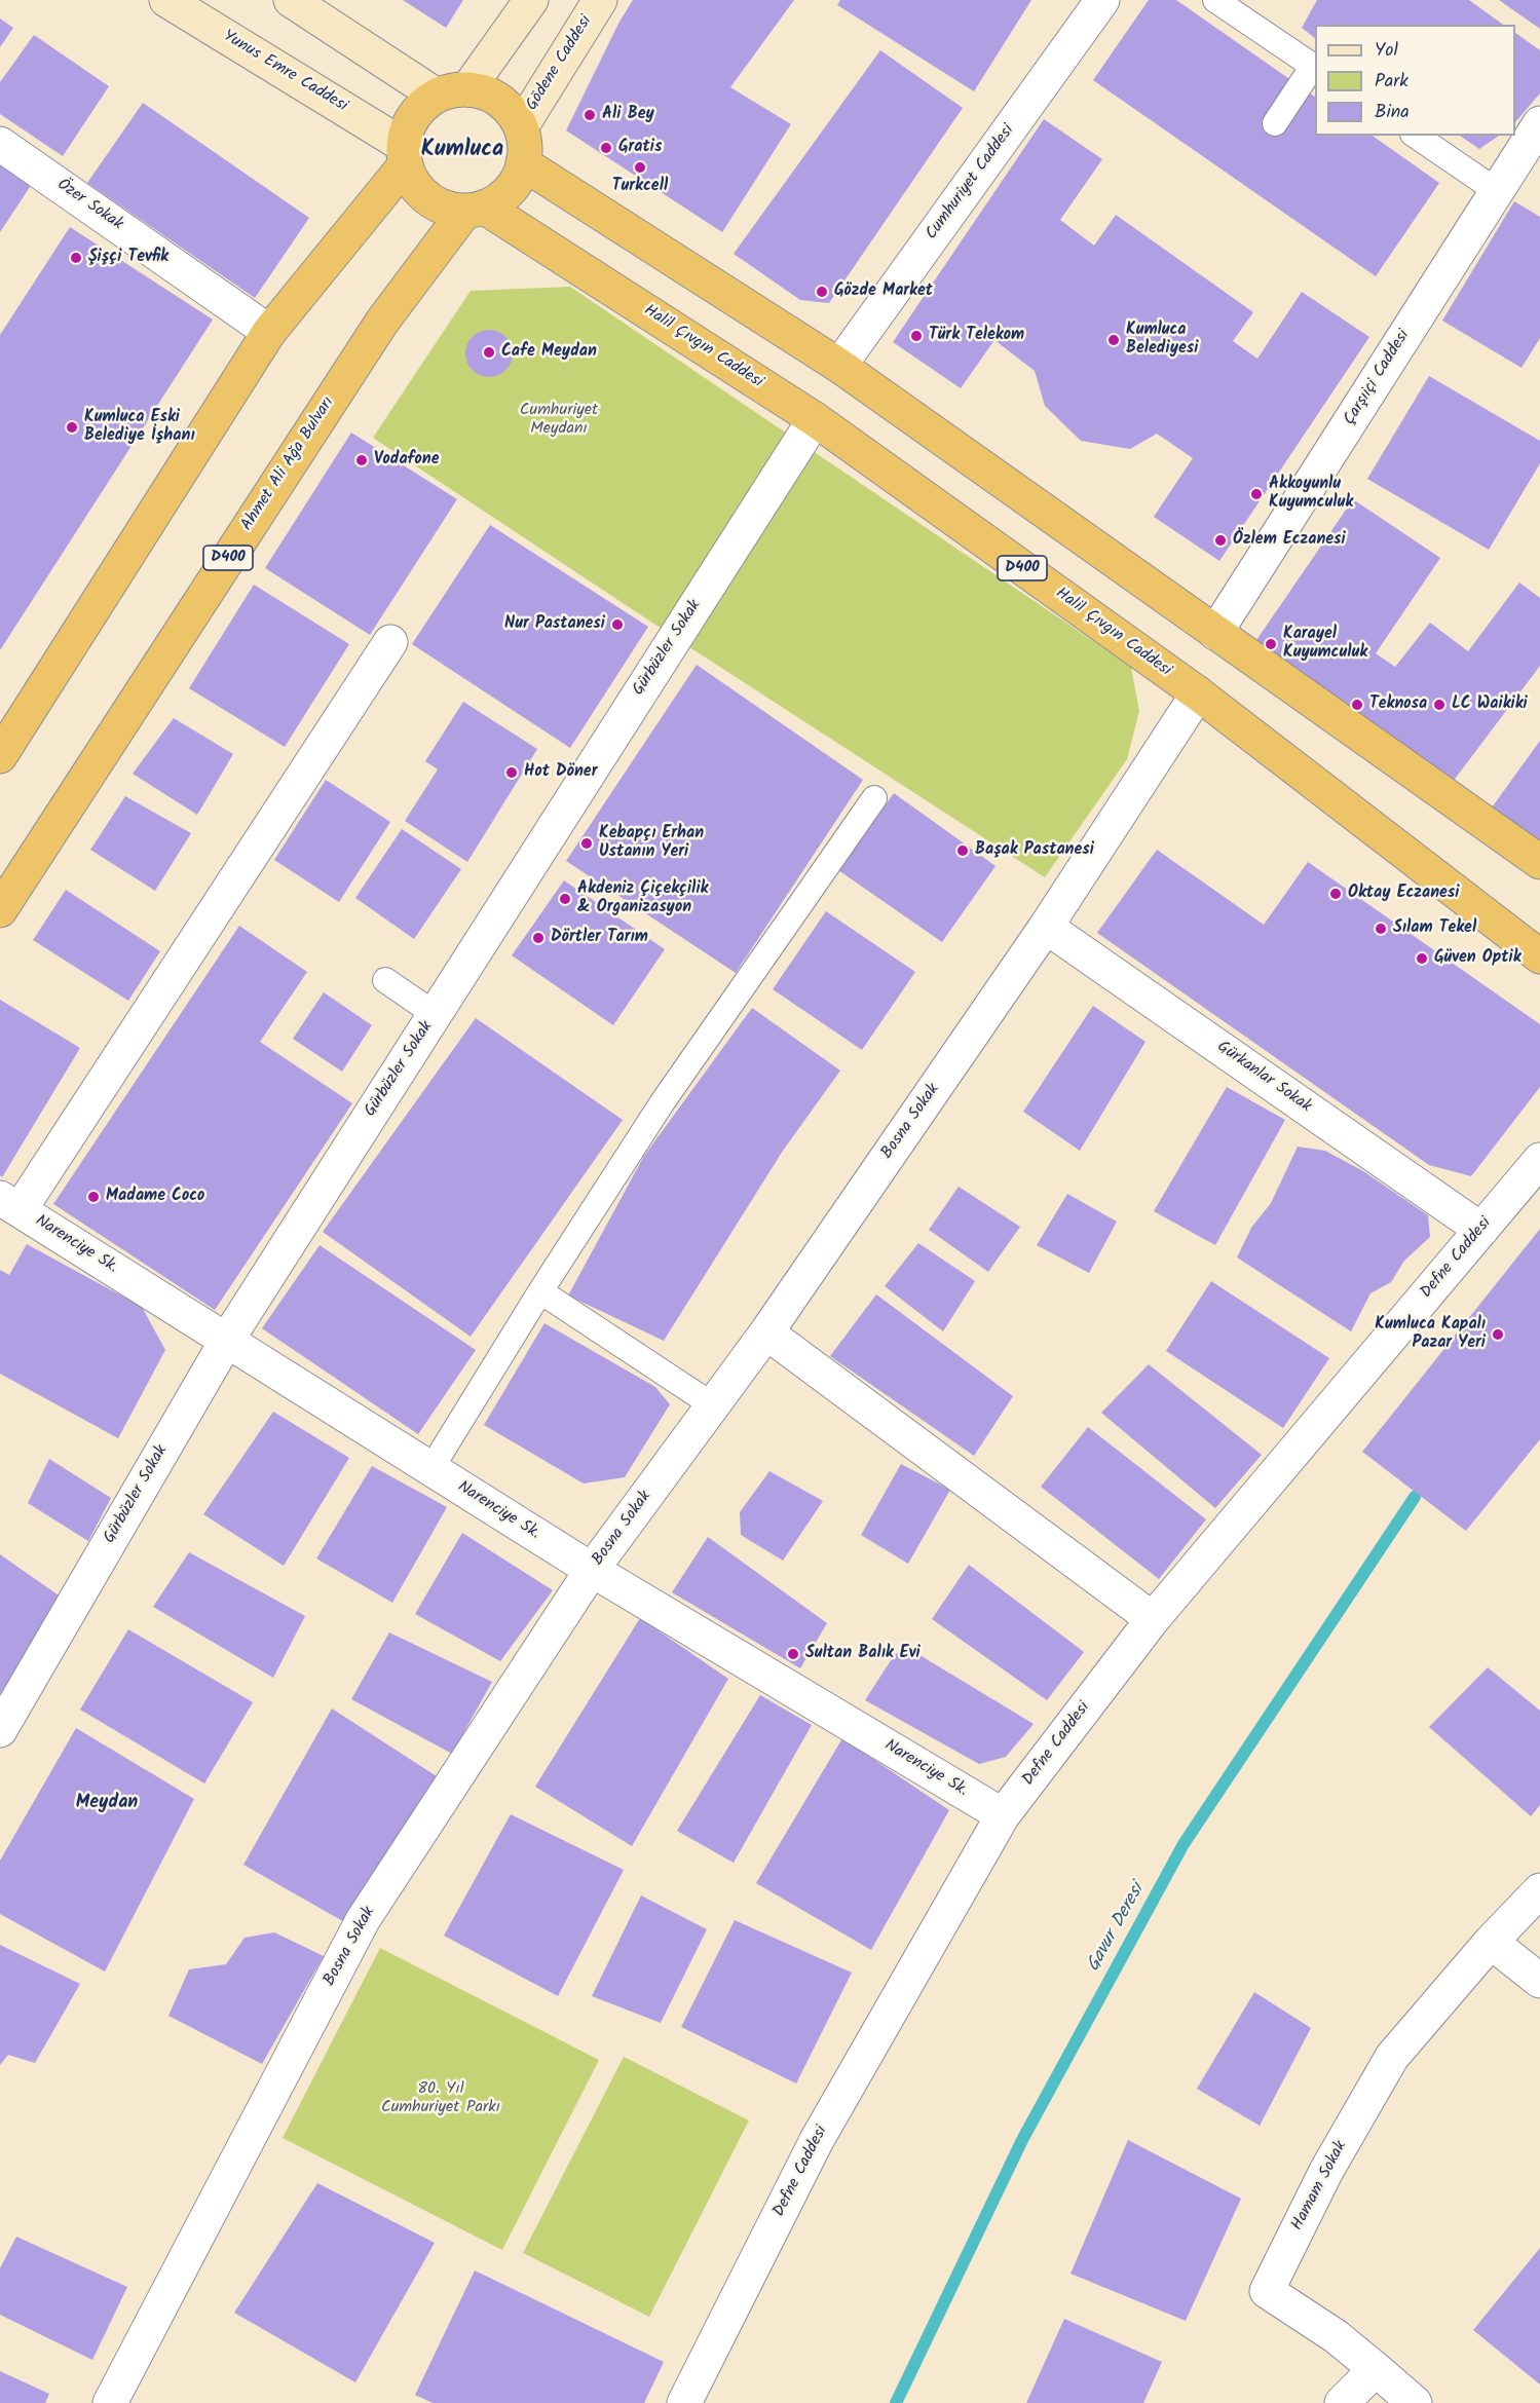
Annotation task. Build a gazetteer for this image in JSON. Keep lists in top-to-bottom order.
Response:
{
  "streets": {
    "highway": ["Halil Çıvgın Caddesi", "Ahmet Ali Ağa Bulvarı", "D400"],
    "street": [
      "Gödene Caddesi",
      "Yunus Emre Caddesi",
      "Cumhuriyet Caddesi",
      "Özer Sokak",
      "Çarşıiçi Caddesi",
      "Gürbüzler Sokak",
      "Gürkanlar Sokak",
      "Bosna Sokak",
      "Narenciye Sk.",
      "Defne Caddesi",
      "Hamam Sokak"
    ]
  },
  "crossings": [
    ["Gödene Caddesi", "Yunus Emre Caddesi"],
    ["Gödene Caddesi", "Halil Çıvgın Caddesi"],
    ["Gödene Caddesi", "Ahmet Ali Ağa Bulvarı"],
    ["Yunus Emre Caddesi", "Halil Çıvgın Caddesi"],
    ["Yunus Emre Caddesi", "Ahmet Ali Ağa Bulvarı"],
    ["Halil Çıvgın Caddesi", "Ahmet Ali Ağa Bulvarı"],
    ["Halil Çıvgın Caddesi", "Gürbüzler Sokak"],
    ["Halil Çıvgın Caddesi", "Bosna Sokak"],
    ["Gürbüzler Sokak", "Narenciye Sk."],
    ["Gürkanlar Sokak", "Bosna Sokak"],
    ["Gürkanlar Sokak", "Defne Caddesi"],
    ["Bosna Sokak", "Narenciye Sk."],
    ["Narenciye Sk.", "Defne Caddesi"]
  ],
  "districts": ["Kumluca", "Meydan"],
  "water": ["Gavur Deresi"],
  "parks": ["Cumhuriyet Meydanı", "80. Yıl Cumhuriyet Parkı"],
  "places": [
    "Ali Bey",
    "Gratis",
    "Turkcell",
    "Şişçi Tevfik",
    "Gözde Market",
    "Türk Telekom",
    "Kumluca Belediyesi",
    "Cafe Meydan",
    "Kumluca Eski Belediye İşhanı",
    "Vodafone",
    "Akkoyunlu Kuyumculuk",
    "Özlem Eczanesi",
    "Nur Pastanesi",
    "Karayel Kuyumculuk",
    "Teknosa",
    "LC Waikiki",
    "Hot Döner",
    "Kebapçı Erhan Ustanın Yeri",
    "Başak Pastanesi",
    "Oktay Eczanesi",
    "Akdeniz Çiçekçilik & Organizasyon",
    "Sılam Tekel",
    "Dörtler Tarım",
    "Güven Optik",
    "Madame Coco",
    "Kumluca Kapalı Pazar Yeri",
    "Sultan Balık Evi"
  ],
  "legend": ["Yol", "Park", "Bina"]
}
